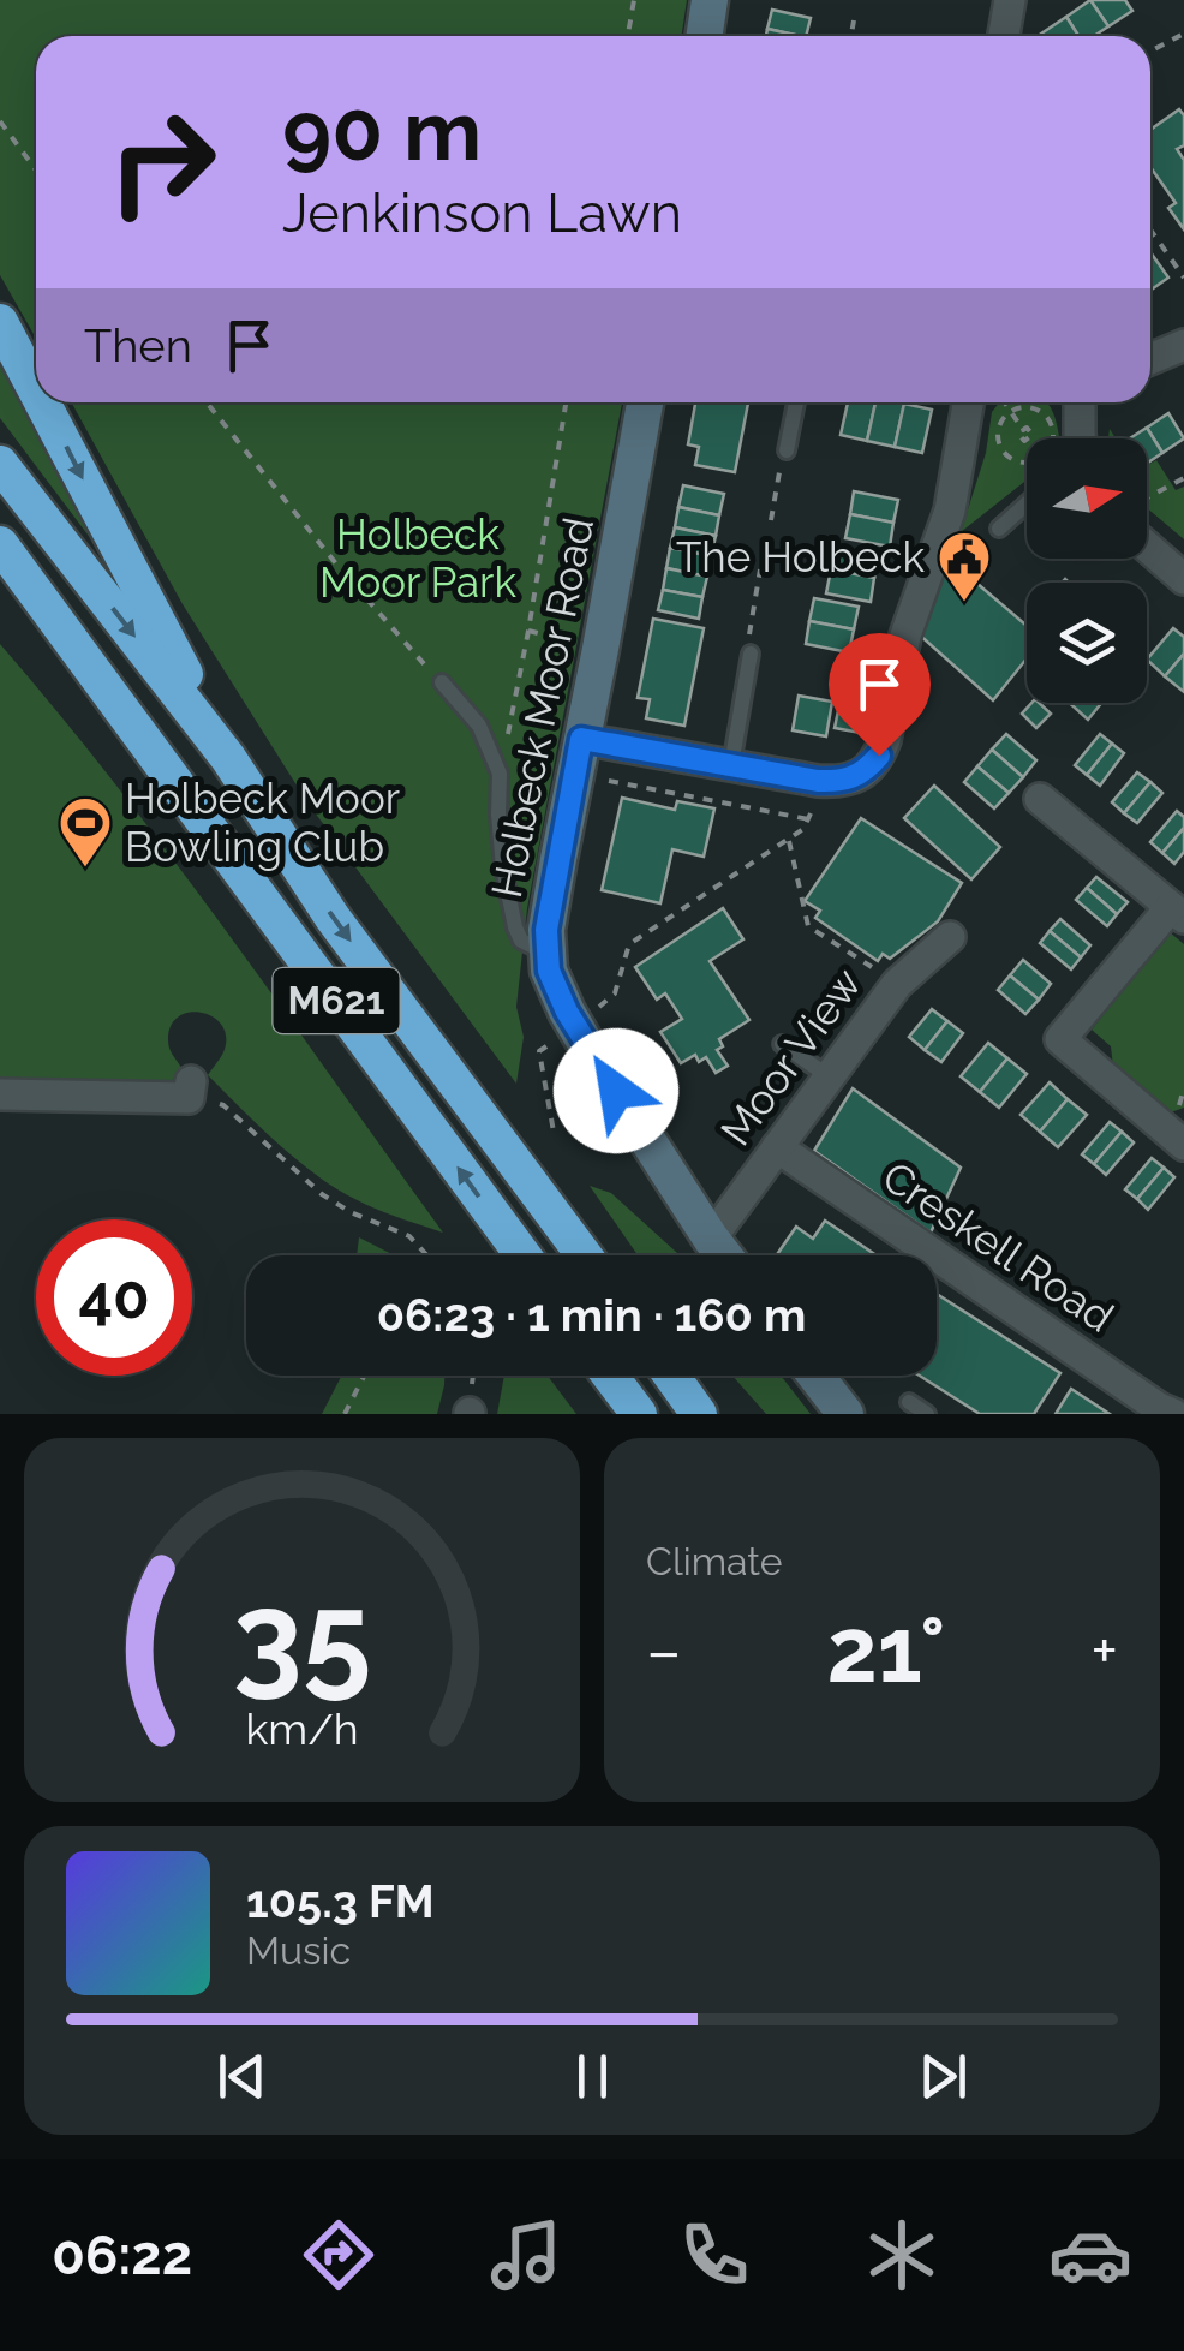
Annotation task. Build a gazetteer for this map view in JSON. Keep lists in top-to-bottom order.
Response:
{
  "streets": {
    "highway": ["M621"],
    "street": ["Holbeck Moor Road", "Moor View", "Creskell Road"]
  },
  "crossings": [
    ["Holbeck Moor Road", "Moor View"],
    ["Moor View", "Creskell Road"]
  ],
  "parks": ["Holbeck Moor Park"],
  "places": {
    "public building": ["The Holbeck"],
    "sports": ["Holbeck Moor Bowling Club"]
  },
  "north": "right",
  "page": {
    "turn": ["90 m", "Jenkinson Lawn"],
    "then": "Then",
    "limit": "40",
    "trip": "06:23 · 1 min · 160 m",
    "tile": "Climate",
    "heat": ["−", "21°", "+"],
    "song": ["105.3 FM", "Music"],
    "tabs": "06:22",
    "gauge": ["35", "km/h"]
  }
}
